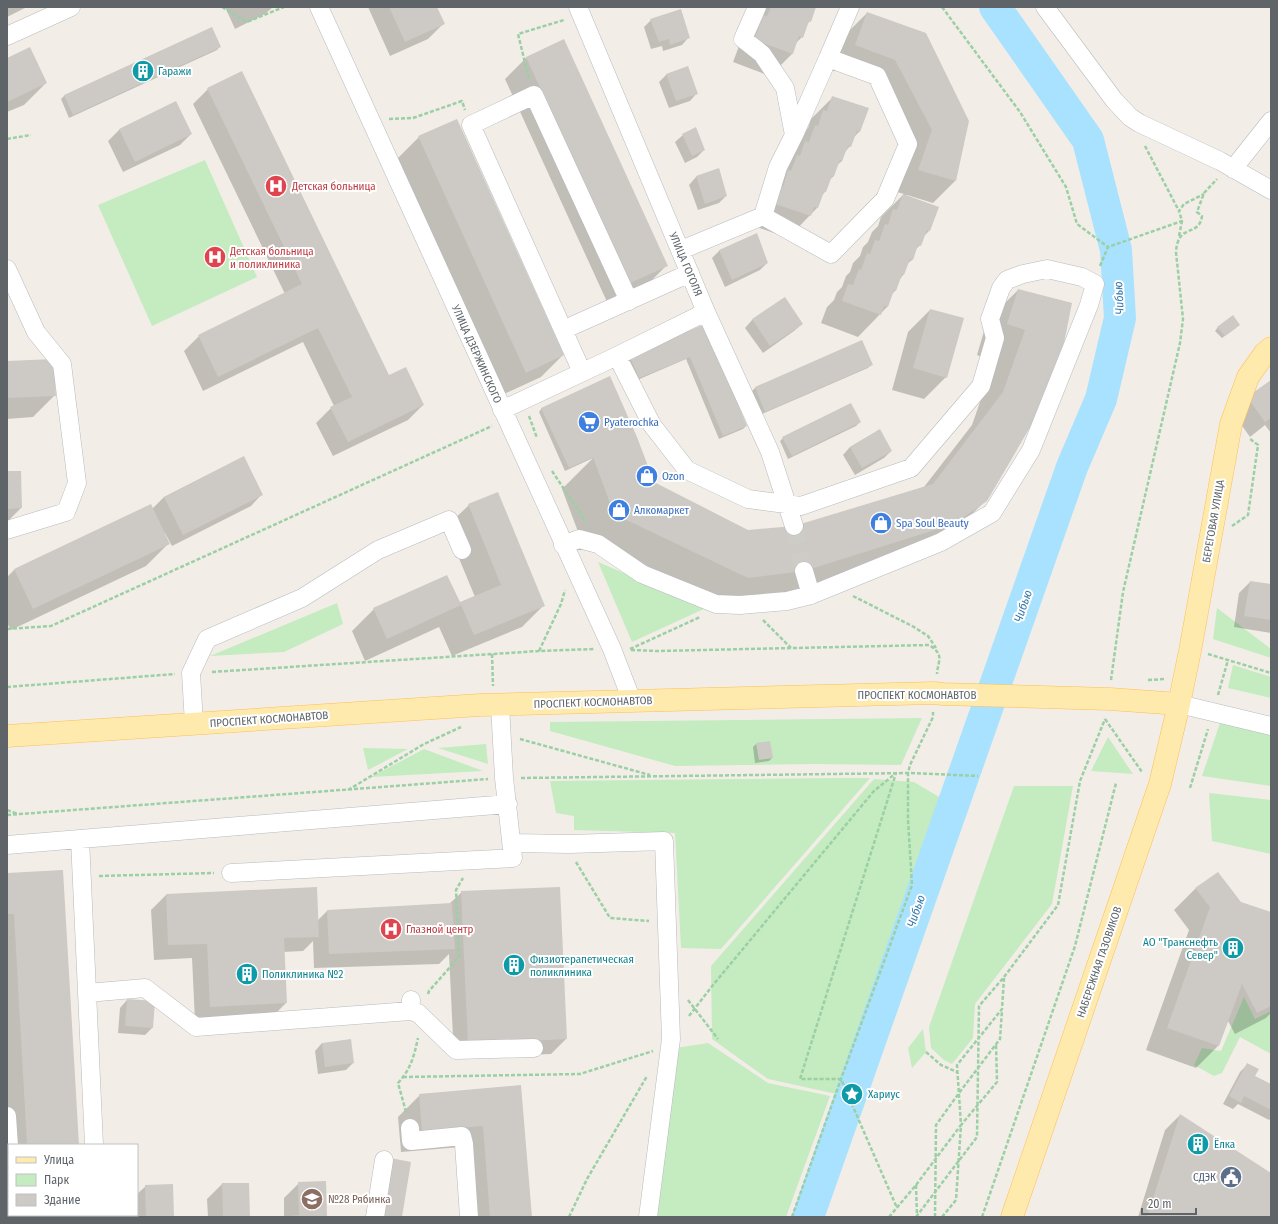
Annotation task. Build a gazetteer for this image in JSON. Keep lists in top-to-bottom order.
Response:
{
  "streets": {
    "main road": ["БЕРЕГОВАЯ УЛИЦА", "ПРОСПЕКТ КОСМОНАВТОВ", "НАБЕРЕЖНАЯ ГАЗОВИКОВ"],
    "street": ["УЛИЦА ГОГОЛЯ", "УЛИЦА ДЗЕРЖИНСКОГО"]
  },
  "crossings": [
    ["УЛИЦА ДЗЕРЖИНСКОГО", "ПРОСПЕКТ КОСМОНАВТОВ"],
    ["БЕРЕГОВАЯ УЛИЦА", "ПРОСПЕКТ КОСМОНАВТОВ"],
    ["БЕРЕГОВАЯ УЛИЦА", "НАБЕРЕЖНАЯ ГАЗОВИКОВ"],
    ["ПРОСПЕКТ КОСМОНАВТОВ", "НАБЕРЕЖНАЯ ГАЗОВИКОВ"]
  ],
  "water": ["Чибью"],
  "places": {
    "building": [
      "Гаражи",
      "АО \"Транснефть Север\"",
      "Физиотерапетическая поликлиника",
      "Поликлиника №2",
      "Ёлка"
    ],
    "hospital": ["Детская больница", "Детская больница и поликлиника", "Глазной центр"],
    "supermarket": ["Pyaterochka"],
    "shop": ["Ozon", "Алкомаркет", "Spa Soul Beauty"],
    "place": ["Хариус"],
    "public building": ["СДЭК"],
    "school or university": ["№28 Рябинка"]
  },
  "legend": ["Улица", "Парк", "Здание"],
  "scale_bar": "20 m"
}
